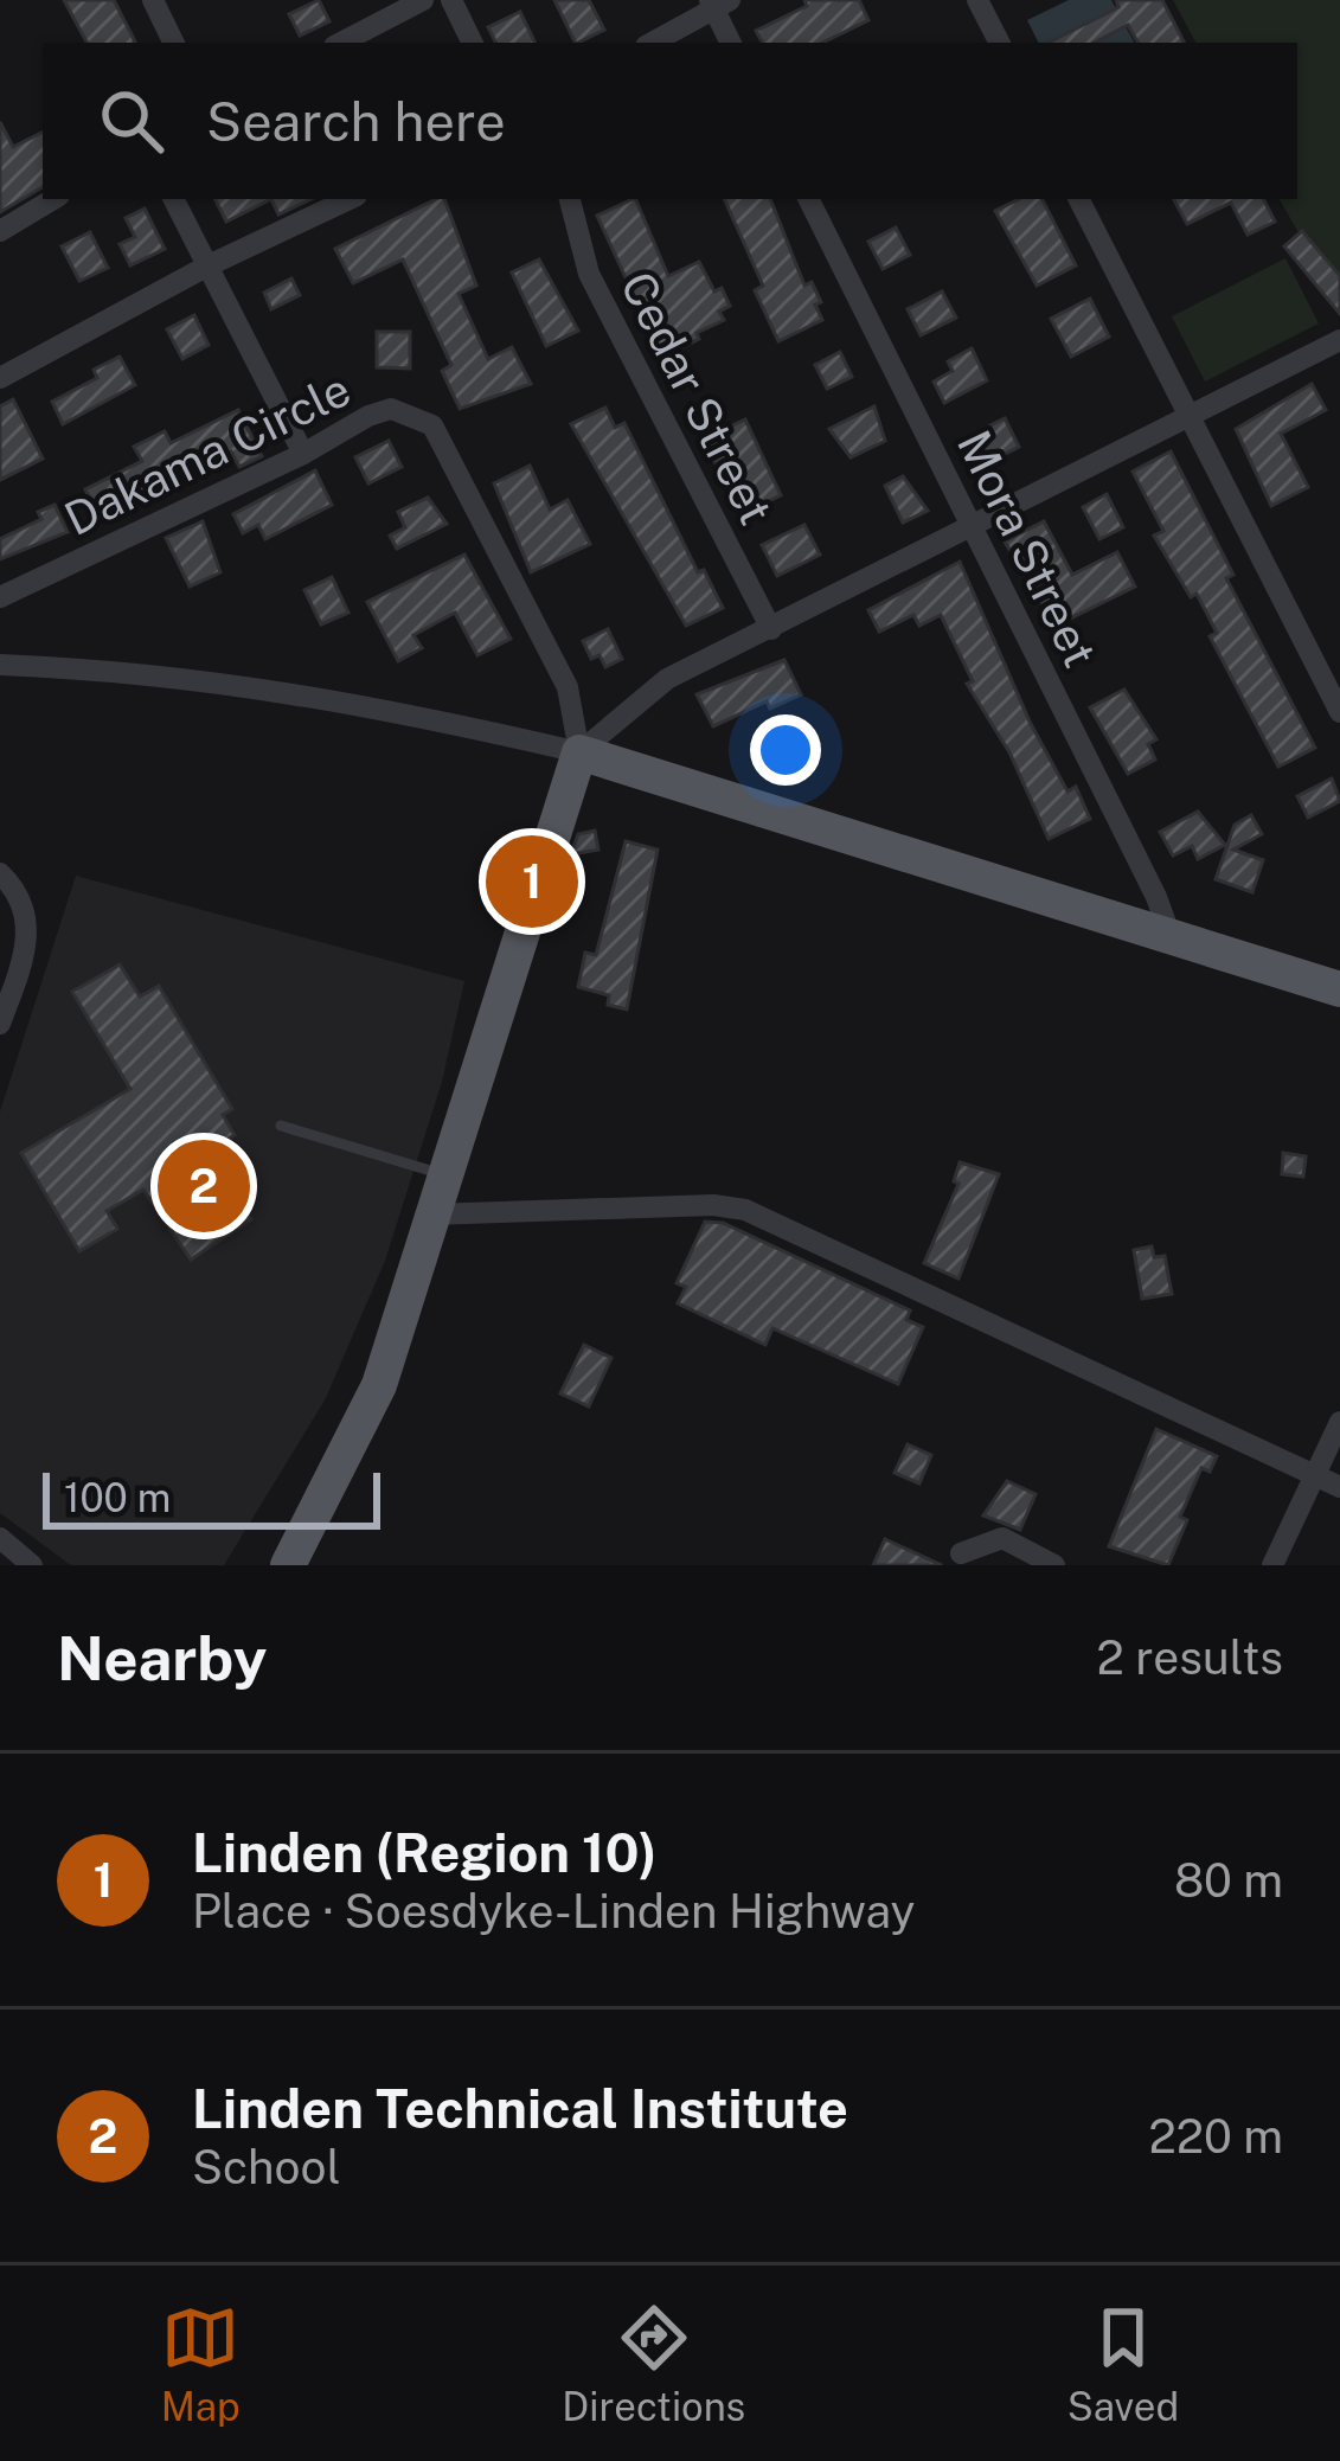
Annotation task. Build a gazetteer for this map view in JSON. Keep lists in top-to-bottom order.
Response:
{
  "streets": {
    "street": ["Cedar Street", "Dakama Circle", "Mora Street"]
  },
  "scale_bar": "100 m",
  "page": {
    "search": "Search here",
    "pins": ["1", "2"],
    "scale": "100 m",
    "heading": ["Nearby", "2 results"],
    "list": [
      {
        "mark": "1",
        "name": "Linden (Region 10)",
        "note": "Place · Soesdyke-Linden Highway",
        "value": "80 m"
      },
      {
        "mark": "2",
        "name": "Linden Technical Institute",
        "note": "School",
        "value": "220 m"
      }
    ],
    "nav": ["Map", "Directions", "Saved"]
  }
}
